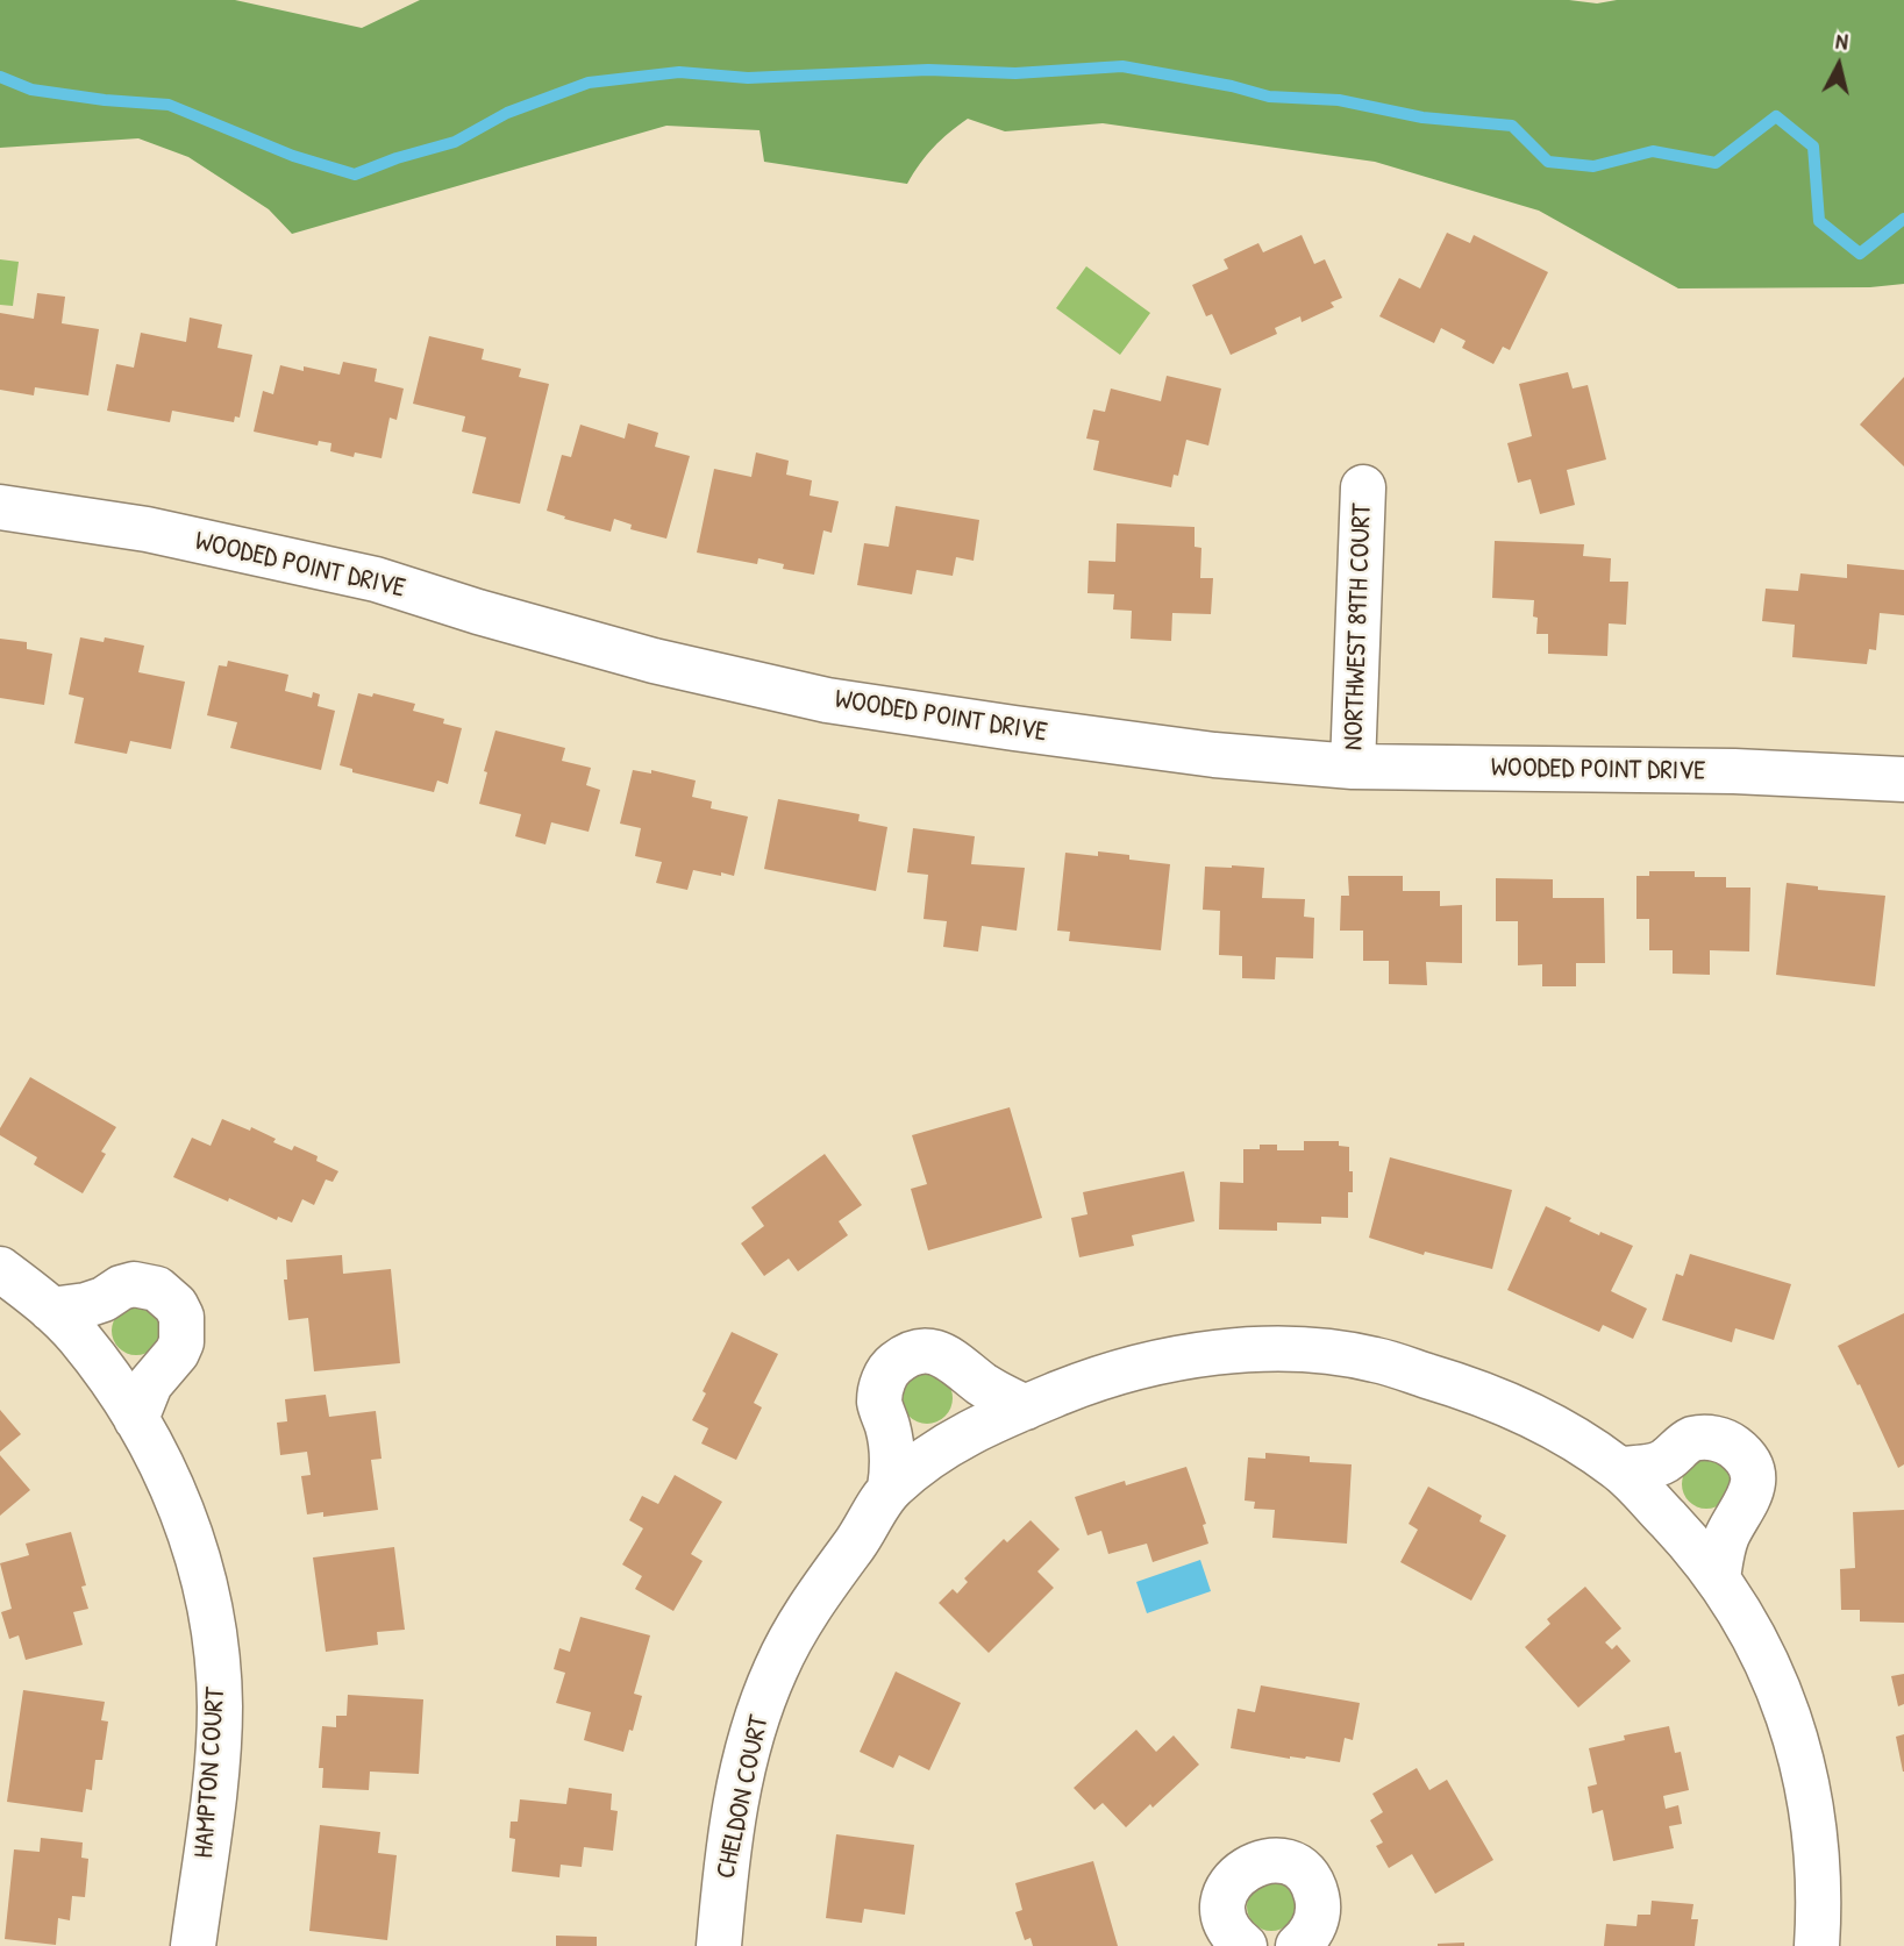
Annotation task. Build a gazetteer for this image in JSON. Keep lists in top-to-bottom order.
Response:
{
  "streets": {
    "street": [
      "WOODED POINT DRIVE",
      "NORTHWEST 89TH COURT",
      "HAMPTON COURT",
      "CHELDON COURT"
    ]
  },
  "crossings": [
    ["WOODED POINT DRIVE", "NORTHWEST 89TH COURT"]
  ],
  "north": "top"
}
